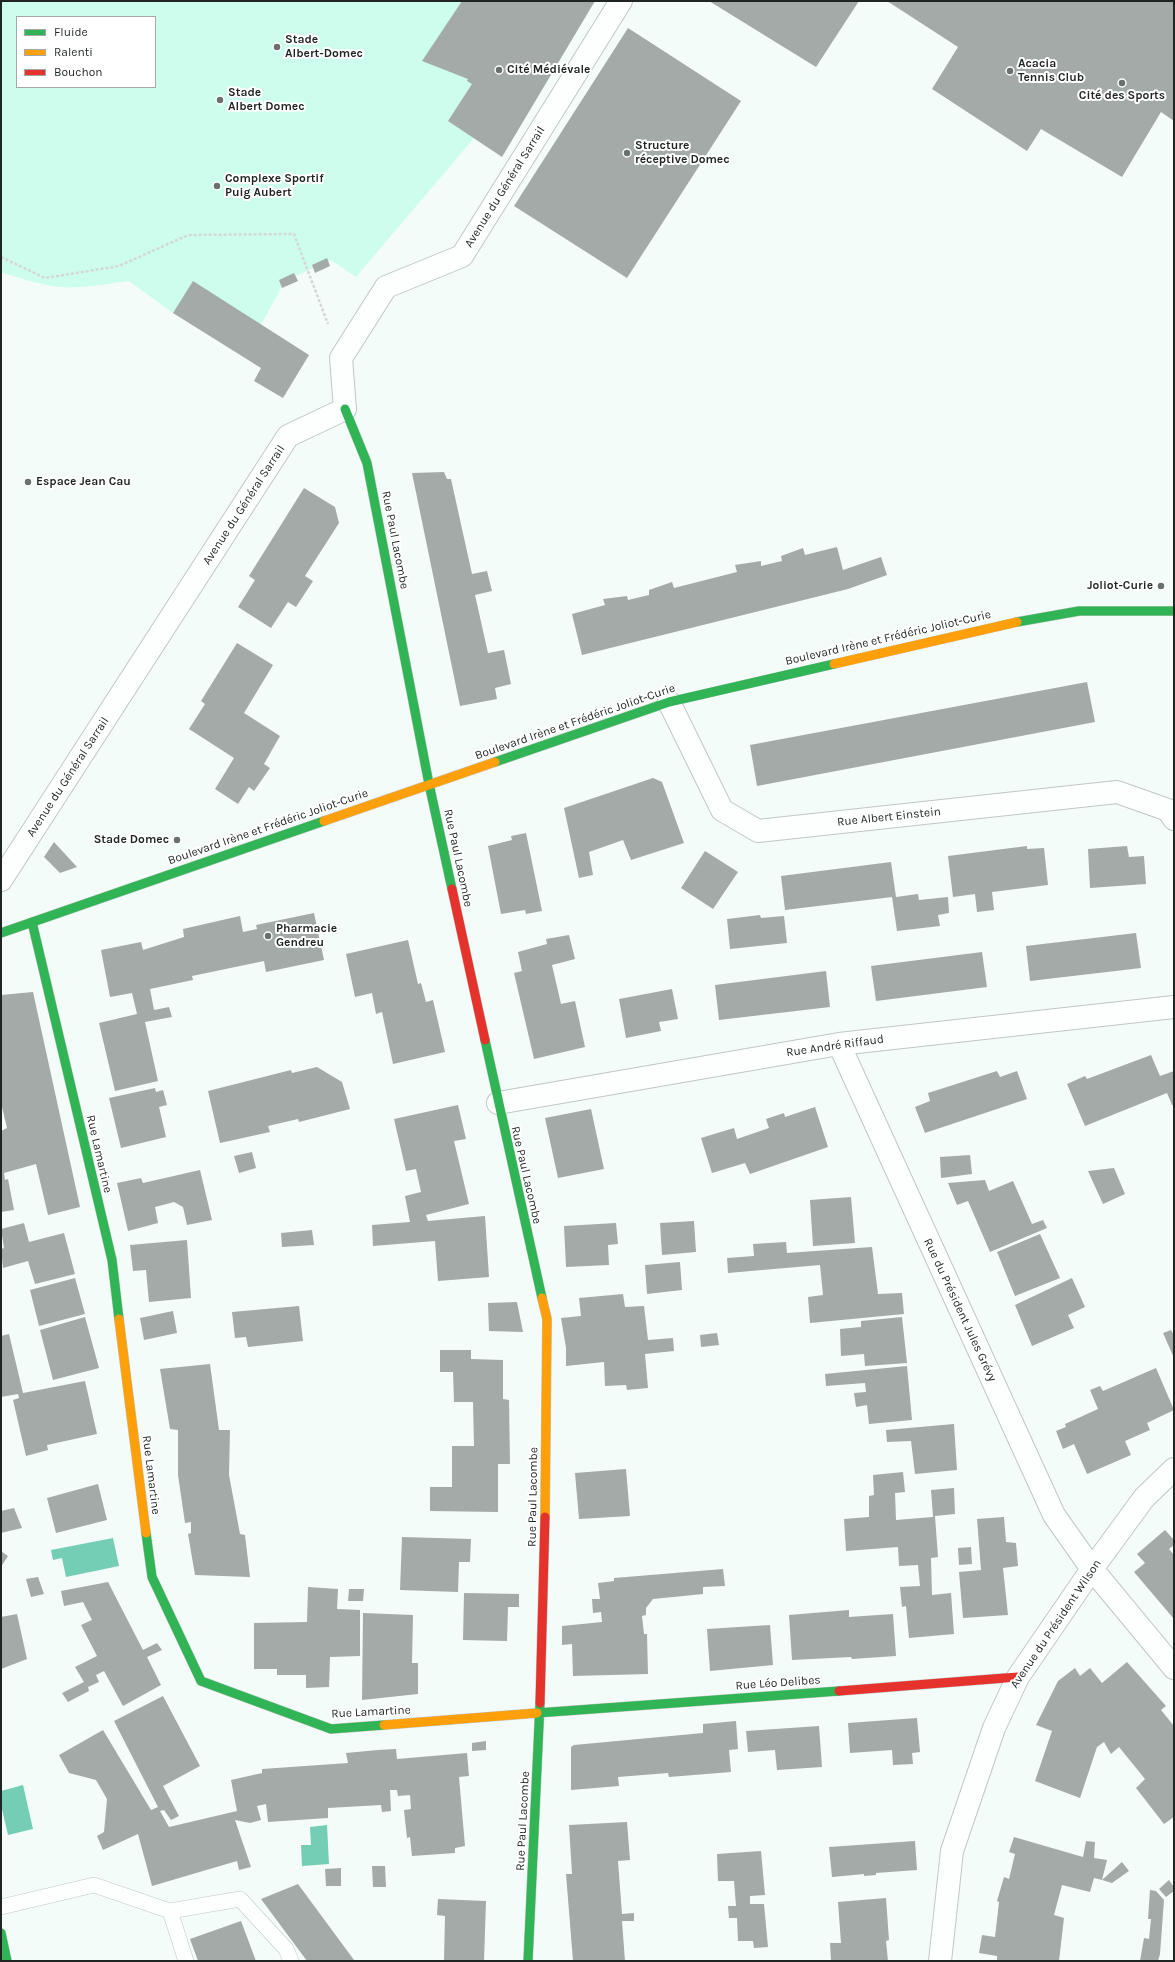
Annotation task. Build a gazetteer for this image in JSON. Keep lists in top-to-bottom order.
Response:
{
  "streets": {
    "street": [
      "Avenue du Général Sarrail",
      "Rue Paul Lacombe",
      "Boulevard Irène et Frédéric Joliot-Curie",
      "Rue Albert Einstein",
      "Rue André Riffaud",
      "Rue Lamartine",
      "Rue du Président Jules Grévy",
      "Avenue du Président Wilson",
      "Rue Léo Delibes"
    ]
  },
  "crossings": [
    ["Avenue du Général Sarrail", "Rue Paul Lacombe"],
    ["Rue Paul Lacombe", "Boulevard Irène et Frédéric Joliot-Curie"],
    ["Rue Paul Lacombe", "Rue André Riffaud"],
    ["Rue Paul Lacombe", "Rue Lamartine"],
    ["Rue Paul Lacombe", "Rue Léo Delibes"],
    ["Boulevard Irène et Frédéric Joliot-Curie", "Rue Albert Einstein"],
    ["Boulevard Irène et Frédéric Joliot-Curie", "Rue Lamartine"],
    ["Rue André Riffaud", "Rue du Président Jules Grévy"],
    ["Rue Lamartine", "Rue Léo Delibes"],
    ["Rue du Président Jules Grévy", "Avenue du Président Wilson"],
    ["Avenue du Président Wilson", "Rue Léo Delibes"]
  ],
  "places": [
    "Stade Albert-Domec",
    "Cité Médiévale",
    "Acacia Tennis Club",
    "Cité des Sports",
    "Stade Albert Domec",
    "Structure réceptive Domec",
    "Complexe Sportif Puig Aubert",
    "Espace Jean Cau",
    "Joliot-Curie",
    "Stade Domec",
    "Pharmacie Gendreu"
  ],
  "legend": ["Fluide", "Ralenti", "Bouchon"]
}
